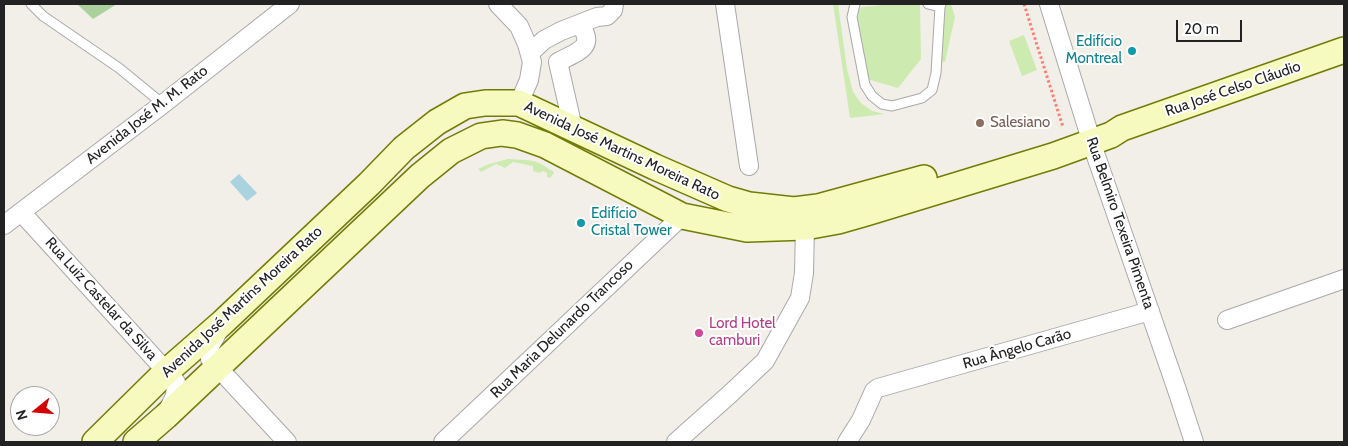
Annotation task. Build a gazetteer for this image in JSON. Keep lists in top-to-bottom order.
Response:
{
  "streets": {
    "street": [
      "Rua José Celso Cláudio",
      "Avenida José M. M. Rato",
      "Avenida José Martins Moreira Rato",
      "Rua Belmiro Texeira Pimenta",
      "Rua Luiz Castelar da Silva",
      "Rua Maria Delunardo Trancoso",
      "Rua Ângelo Carão"
    ]
  },
  "crossings": [
    ["Rua José Celso Cláudio", "Avenida José Martins Moreira Rato"],
    ["Rua José Celso Cláudio", "Rua Belmiro Texeira Pimenta"],
    ["Avenida José M. M. Rato", "Rua Luiz Castelar da Silva"],
    ["Avenida José Martins Moreira Rato", "Rua Belmiro Texeira Pimenta"],
    ["Avenida José Martins Moreira Rato", "Rua Luiz Castelar da Silva"],
    ["Avenida José Martins Moreira Rato", "Rua Maria Delunardo Trancoso"],
    ["Rua Belmiro Texeira Pimenta", "Rua Ângelo Carão"]
  ],
  "places": [
    "Edifício Montreal",
    "Salesiano",
    "Edifício Cristal Tower",
    "Lord Hotel camburi"
  ],
  "scale_bar": "20 m",
  "north": "left"
}
